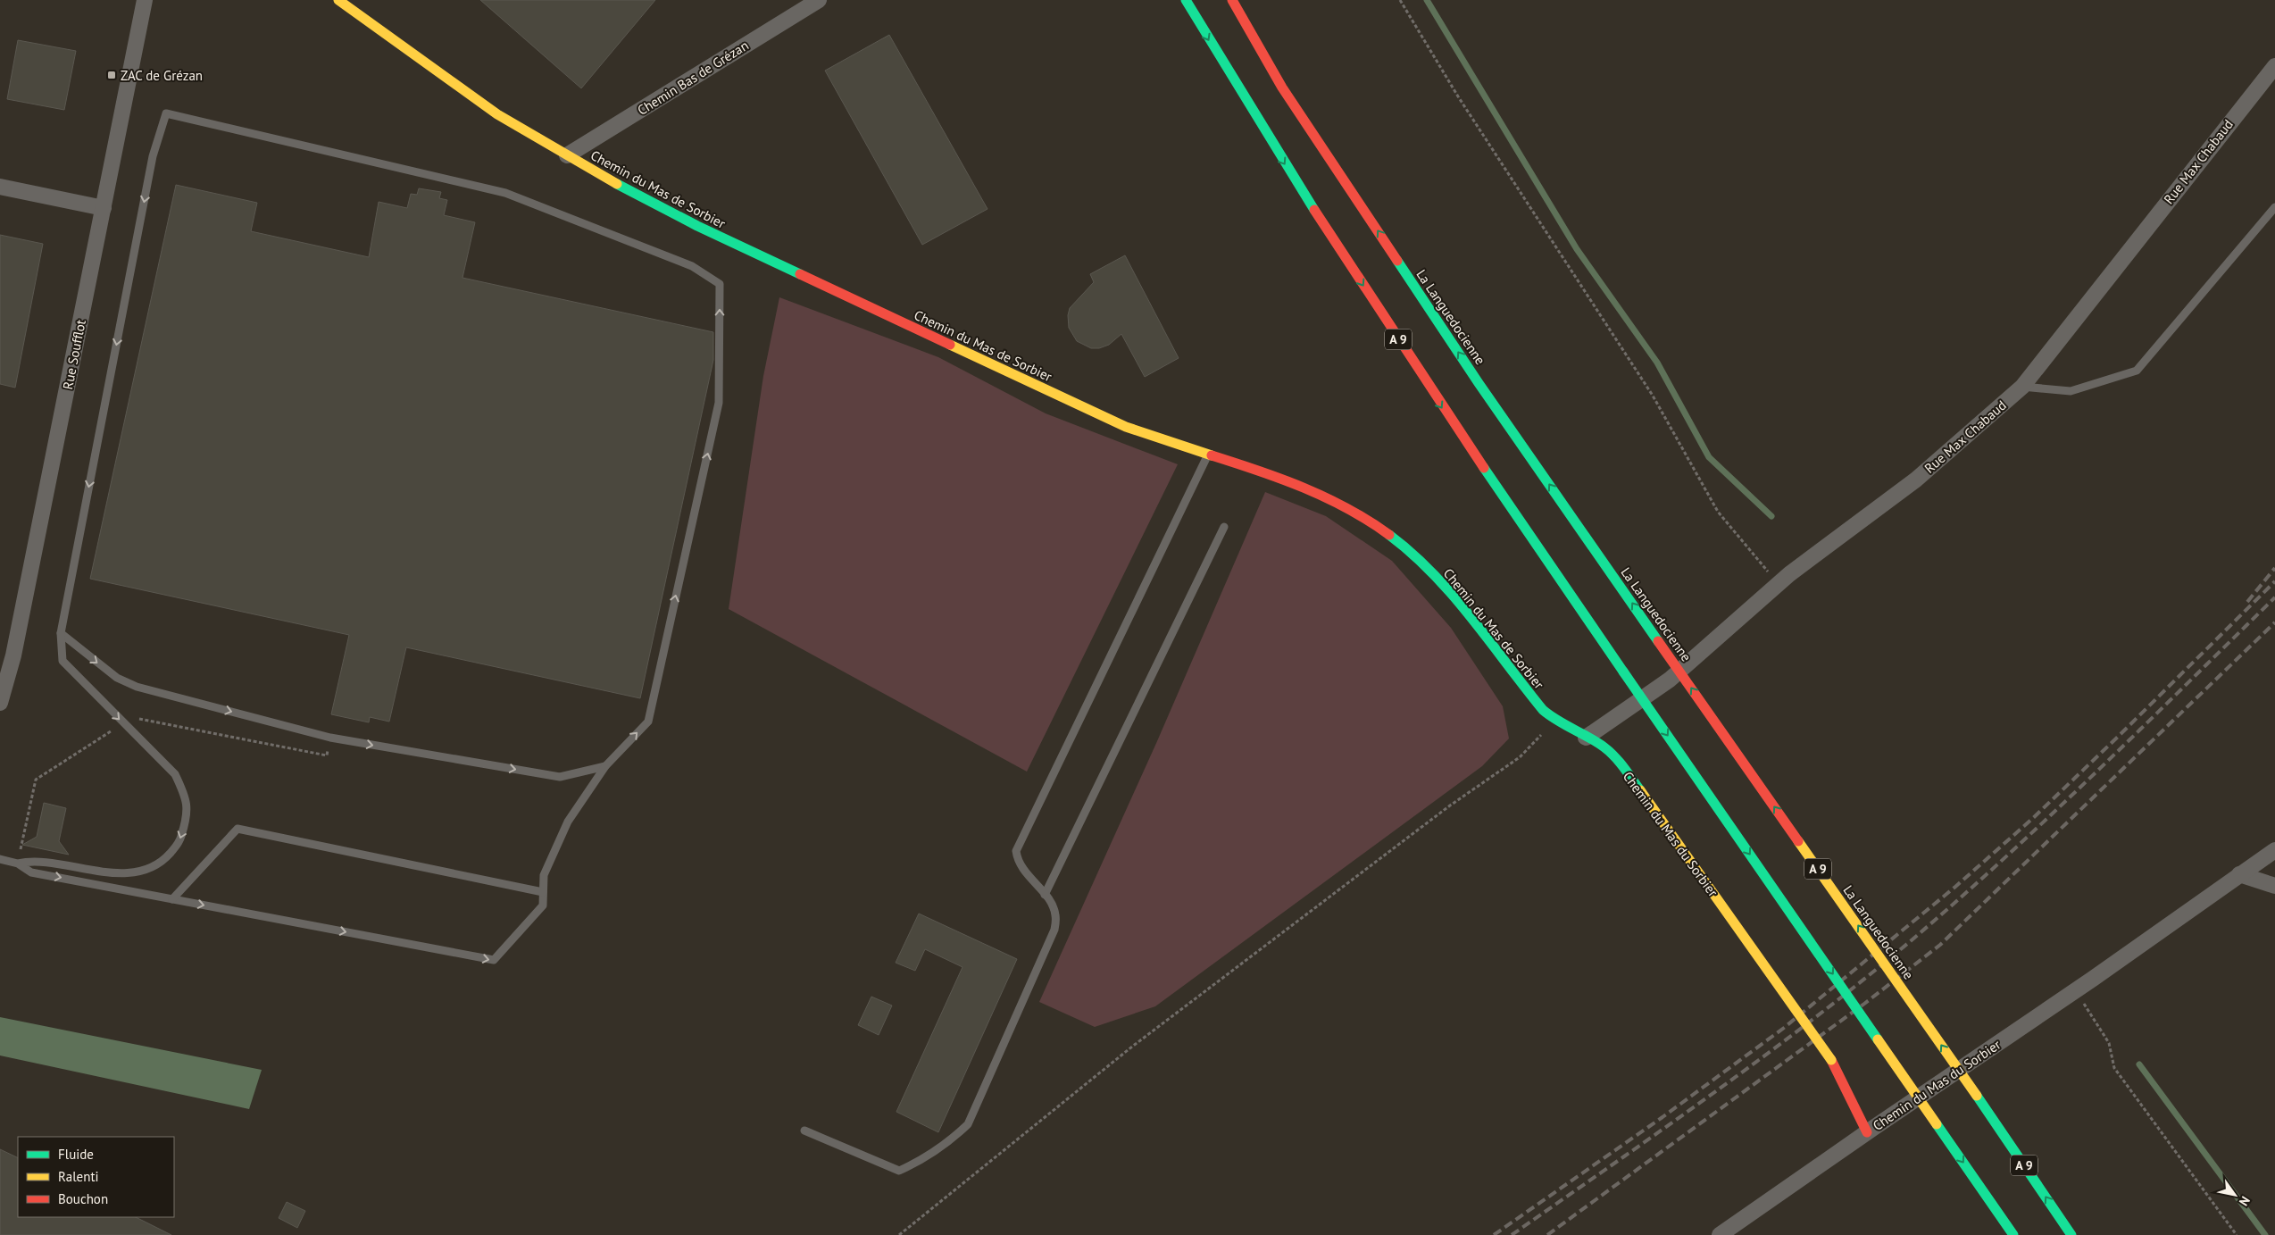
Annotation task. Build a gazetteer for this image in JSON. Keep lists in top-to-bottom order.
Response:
{
  "streets": {
    "main road": [
      "Chemin du Mas de Sorbier",
      "La Languedocienne",
      "A 9",
      "Chemin du Mas du Sorbier"
    ],
    "street": ["Chemin Bas de Grézan", "Rue Max Chabaud", "Rue Soufflot"]
  },
  "crossings": [
    ["Chemin Bas de Grézan", "Chemin du Mas de Sorbier"],
    ["Rue Max Chabaud", "Chemin du Mas de Sorbier"],
    ["Rue Max Chabaud", "Chemin du Mas du Sorbier"],
    ["Chemin du Mas de Sorbier", "Chemin du Mas du Sorbier"]
  ],
  "places": {
    "transit": ["ZAC de Grézan"]
  },
  "legend": ["Fluide", "Ralenti", "Bouchon"],
  "north": "bottom right"
}
